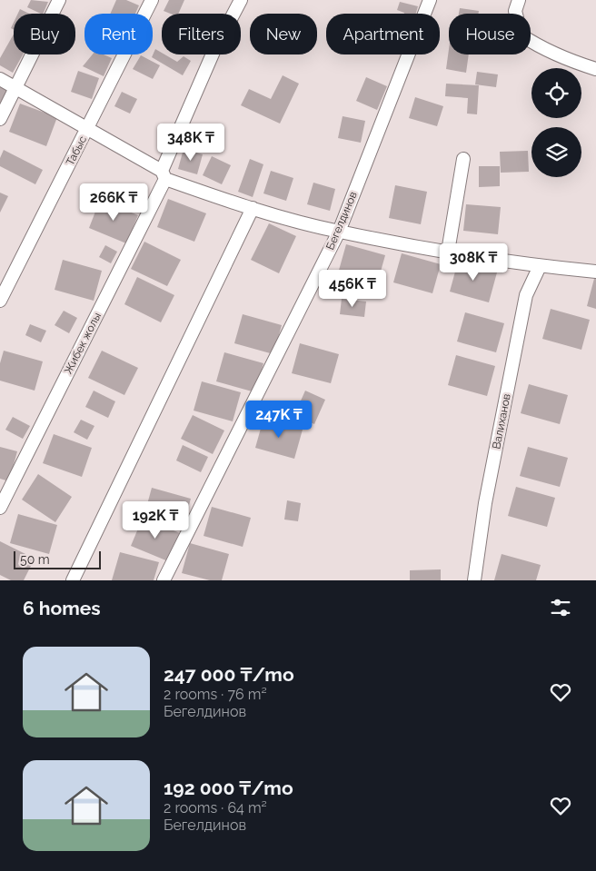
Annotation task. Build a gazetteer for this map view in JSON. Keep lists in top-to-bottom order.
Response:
{
  "streets": {
    "street": [
      "Табыс",
      "Бегелдинов",
      "Жибек жолы",
      "Валиханов"
    ]
  },
  "scale_bar": "50 m",
  "page": {
    "chip": [
      "Buy",
      "Rent",
      "Filters",
      "New",
      "Apartment",
      "House"
    ],
    "price": [
      "348K ₸",
      "266K ₸",
      "308K ₸",
      "456K ₸",
      "247K ₸",
      "192K ₸"
    ],
    "scale": "50 m",
    "heading": "6 homes",
    "list": [
      {
        "name": "247 000 ₸/mo",
        "note": "2 rooms · 76 m² · Бегелдинов"
      },
      {
        "name": "192 000 ₸/mo",
        "note": "2 rooms · 64 m² · Бегелдинов"
      }
    ]
  }
}
